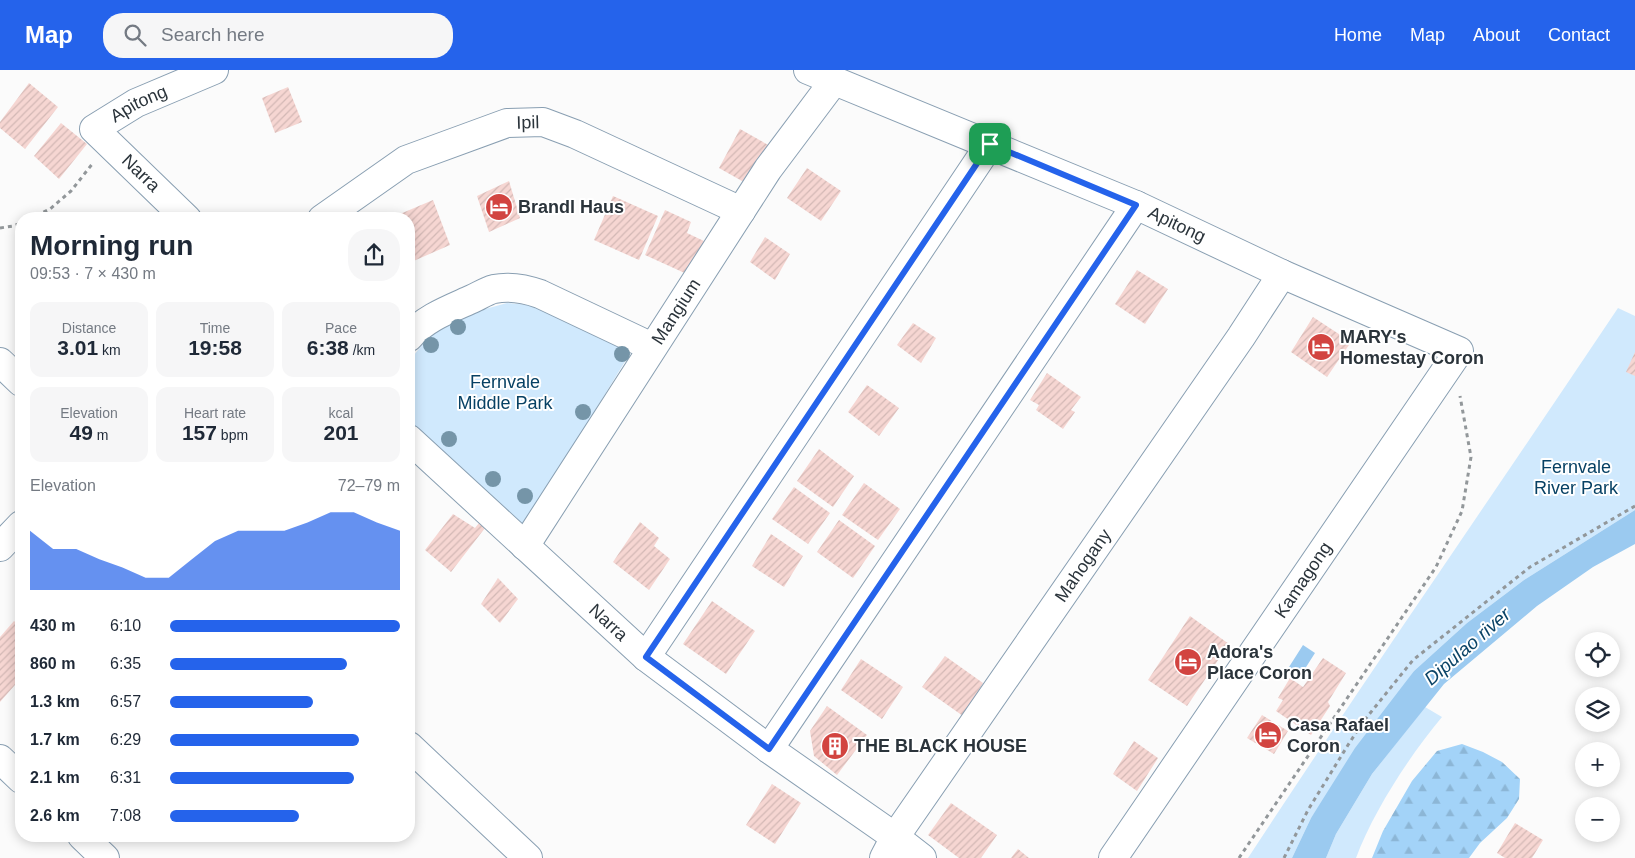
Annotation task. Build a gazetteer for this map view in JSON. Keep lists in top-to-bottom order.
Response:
{
  "streets": {
    "street": [
      "Apitong",
      "Ipil",
      "Narra",
      "Mangium",
      "Mahogany",
      "Kamagong"
    ]
  },
  "crossings": [
    ["Apitong", "Narra"],
    ["Apitong", "Mangium"],
    ["Apitong", "Mahogany"],
    ["Apitong", "Kamagong"],
    ["Ipil", "Mangium"],
    ["Narra", "Mangium"],
    ["Narra", "Mahogany"]
  ],
  "water": ["Dipulao river"],
  "parks": ["Fernvale Middle Park", "Fernvale River Park"],
  "places": {
    "hotel": [
      "Brandl Haus",
      "MARY's Homestay Coron",
      "Adora's Place Coron",
      "Casa Rafael Coron"
    ],
    "building": ["THE BLACK HOUSE"]
  },
  "page": {
    "header": "Map",
    "search": "Search here",
    "nav": [
      "Home",
      "Map",
      "About",
      "Contact"
    ],
    "heading": ["Morning run", "09:53 · 7 × 430 m"],
    "stats": [
      ["Distance", "3.01 km"],
      ["Time", "19:58"],
      ["Pace", "6:38 /km"],
      ["Elevation", "49 m"],
      ["Heart rate", "157 bpm"],
      ["kcal", "201"]
    ],
    "chart": ["Elevation", "72–79 m"],
    "list": [
      {
        "name": "430 m",
        "note": "6:10"
      },
      {
        "name": "860 m",
        "note": "6:35"
      },
      {
        "name": "1.3 km",
        "note": "6:57"
      },
      {
        "name": "1.7 km",
        "note": "6:29"
      },
      {
        "name": "2.1 km",
        "note": "6:31"
      },
      {
        "name": "2.6 km",
        "note": "7:08"
      }
    ],
    "map_buttons": ["+", "−"]
  }
}
